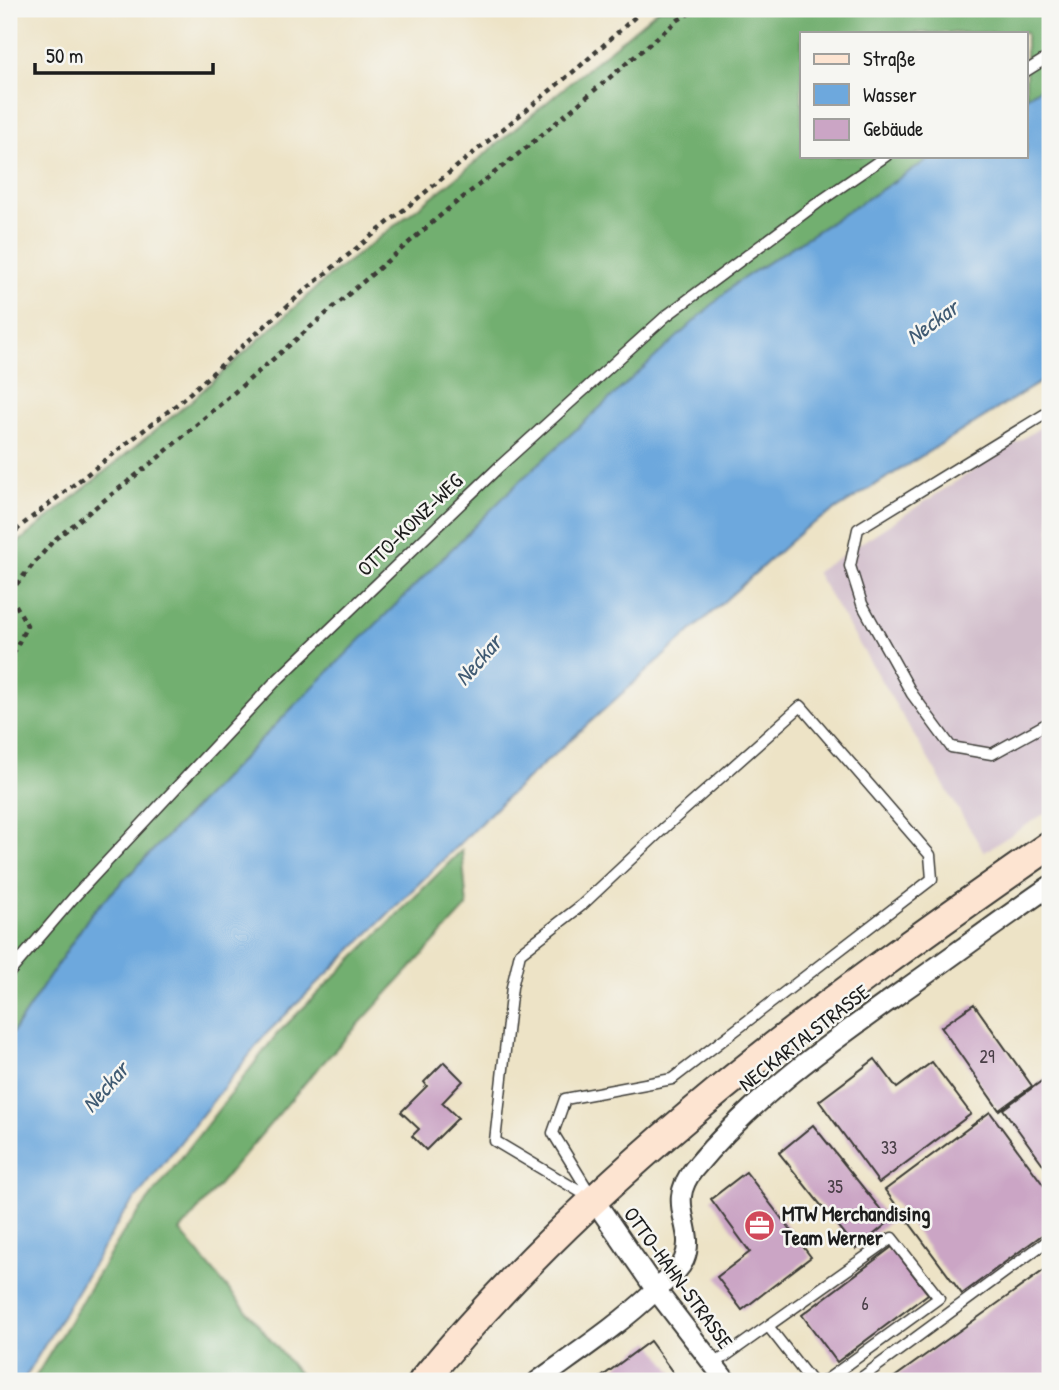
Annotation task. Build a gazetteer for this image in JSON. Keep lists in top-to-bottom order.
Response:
{
  "streets": {
    "street": ["NECKARTALSTRASSE", "OTTO-HAHN-STRASSE"],
    "lane": ["OTTO-KONZ-WEG"]
  },
  "crossings": [
    ["NECKARTALSTRASSE", "OTTO-HAHN-STRASSE"]
  ],
  "water": ["Neckar"],
  "places": {
    "office": ["MTW Merchandising Team Werner"]
  },
  "house_numbers": [
    "29",
    "33",
    "35",
    "6"
  ],
  "legend": ["Straße", "Wasser", "Gebäude"],
  "scale_bar": "50 m"
}
